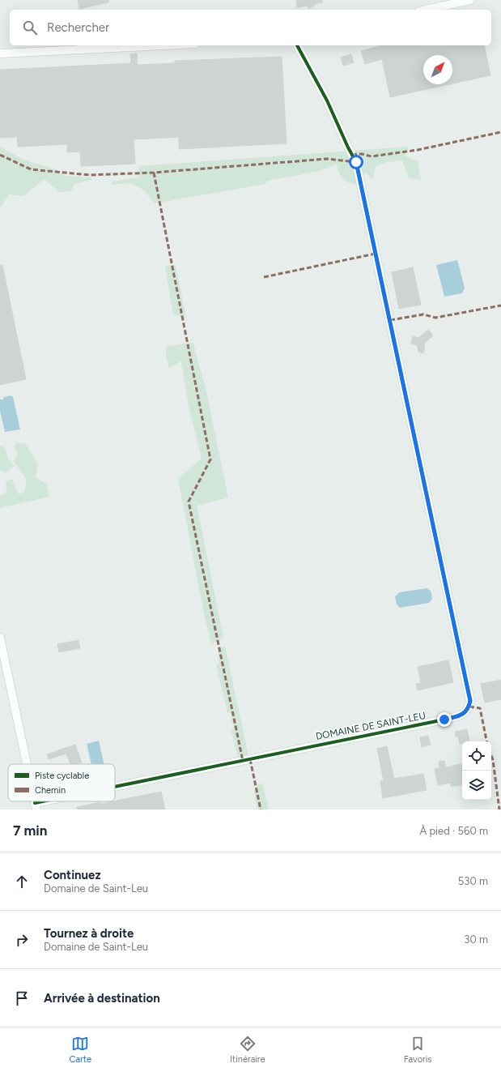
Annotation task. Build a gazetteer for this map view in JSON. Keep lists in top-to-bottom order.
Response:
{
  "streets": {
    "street": ["DOMAINE DE SAINT-LEU"]
  },
  "legend": ["Piste cyclable", "Chemin"],
  "north": "top right",
  "page": {
    "search": "Rechercher",
    "heading": ["7 min", "À pied · 560 m"],
    "list": [
      ["Continuez", "Domaine de Saint-Leu", "530 m"],
      ["Tournez à droite", "Domaine de Saint-Leu", "30 m"],
      "Arrivée à destination"
    ],
    "nav": ["Carte", "Itinéraire", "Favoris"]
  }
}
